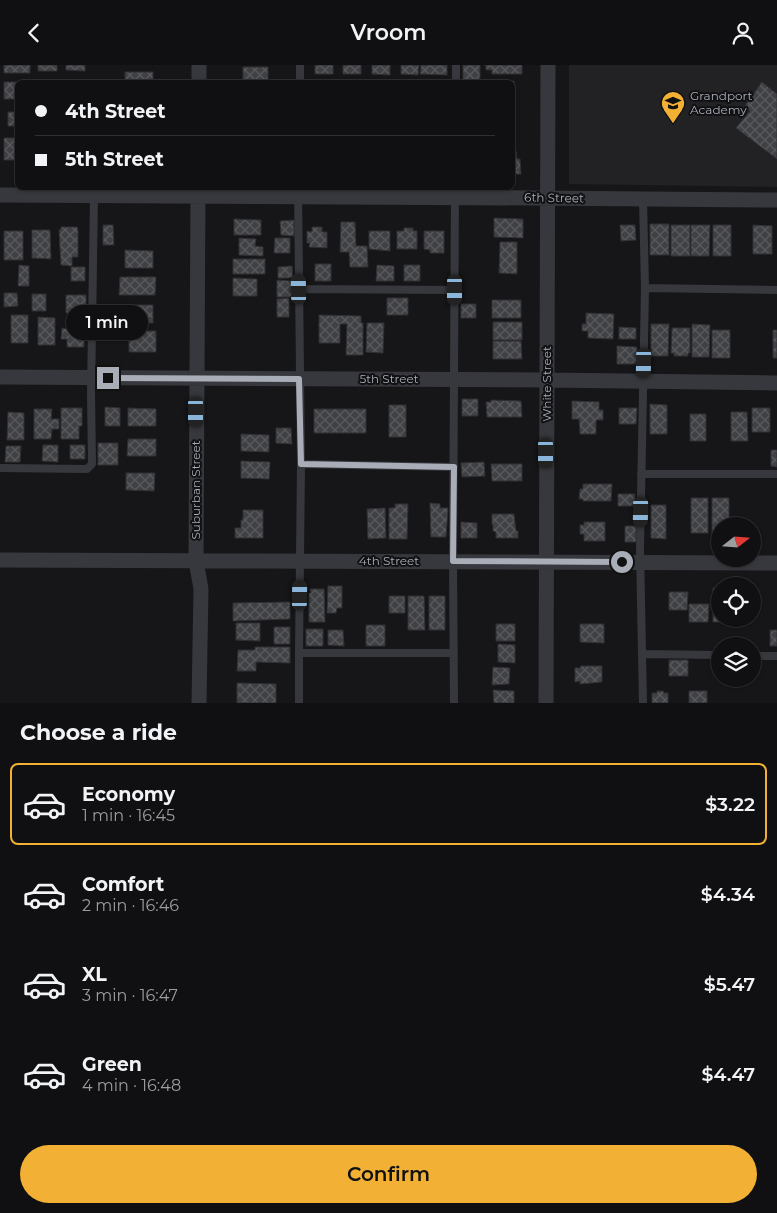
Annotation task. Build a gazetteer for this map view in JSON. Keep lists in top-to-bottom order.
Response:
{
  "streets": {
    "street": [
      "6th Street",
      "5th Street",
      "White Street",
      "Suburban Street",
      "4th Street"
    ]
  },
  "crossings": [
    ["6th Street", "White Street"],
    ["6th Street", "Suburban Street"],
    ["5th Street", "White Street"],
    ["5th Street", "Suburban Street"],
    ["White Street", "4th Street"],
    ["Suburban Street", "4th Street"]
  ],
  "places": {
    "school or university": ["Grandport Academy"]
  },
  "north": "right",
  "page": {
    "header": "Vroom",
    "banner": ["4th Street", "5th Street"],
    "bubble": "1 min",
    "heading": "Choose a ride",
    "list": [
      {
        "name": "Economy",
        "note": "1 min · 16:45",
        "value": "$3.22"
      },
      {
        "name": "Comfort",
        "note": "2 min · 16:46",
        "value": "$4.34"
      },
      {
        "name": "XL",
        "note": "3 min · 16:47",
        "value": "$5.47"
      },
      {
        "name": "Green",
        "note": "4 min · 16:48",
        "value": "$4.47"
      }
    ],
    "buttons": "Confirm"
  }
}
